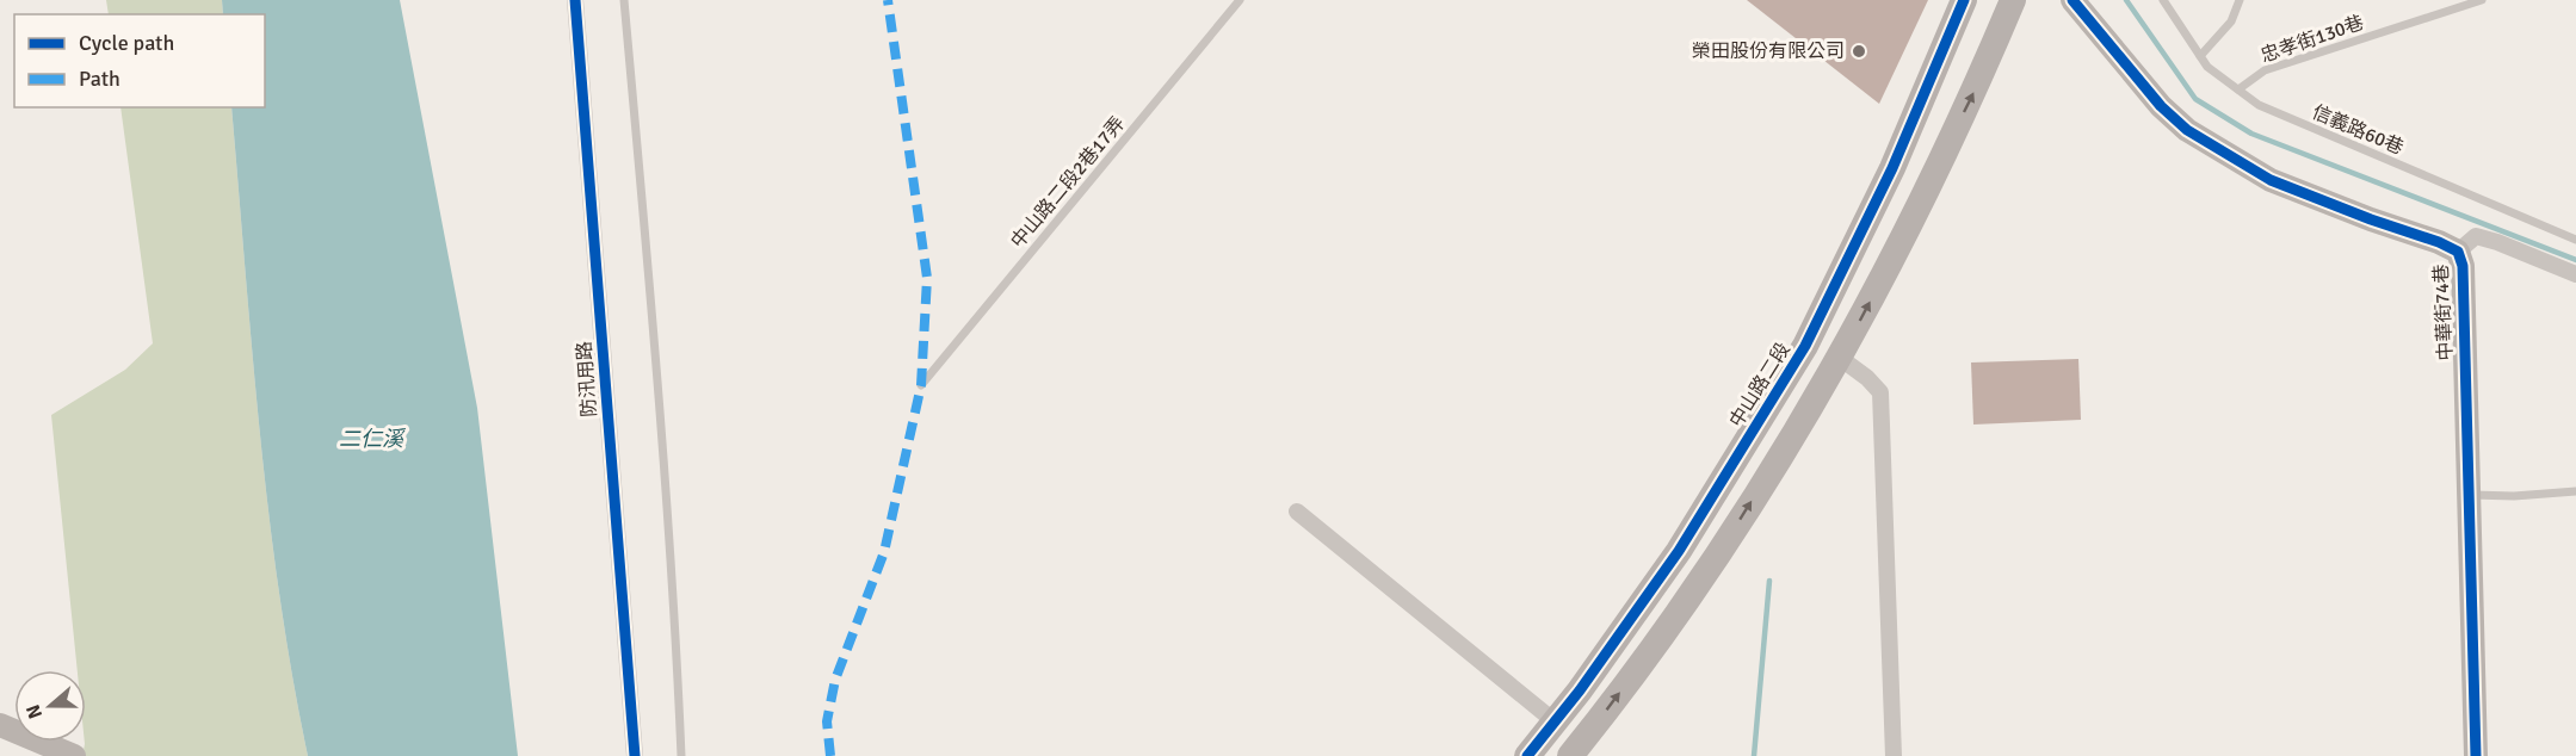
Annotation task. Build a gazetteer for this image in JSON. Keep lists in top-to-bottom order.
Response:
{
  "streets": {
    "main road": ["中山路二段"],
    "street": ["中華街74巷", "防汛用路"],
    "lane": ["忠孝街130巷", "信義路60巷", "中山路二段2巷17弄"]
  },
  "crossings": [
    ["忠孝街130巷", "信義路60巷"]
  ],
  "water": ["二仁溪"],
  "places": ["榮田股份有限公司"],
  "legend": ["Cycle path", "Path"],
  "north": "left"
}
